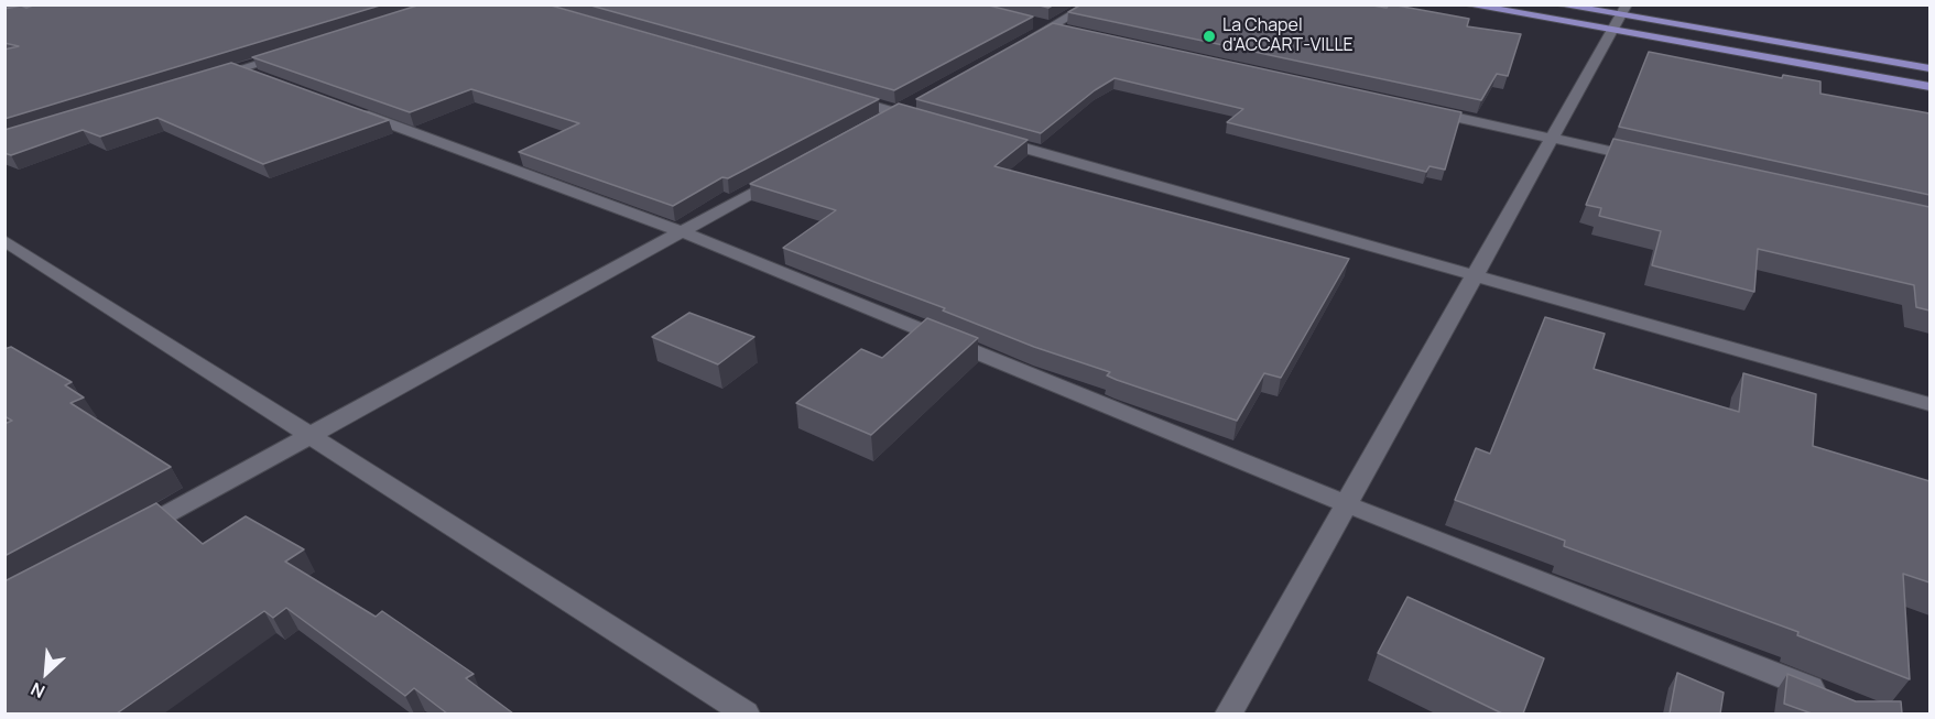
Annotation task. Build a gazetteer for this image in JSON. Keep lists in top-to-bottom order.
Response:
{
  "places": ["La Chapel d'ACCART-VILLE"],
  "north": "bottom left"
}
